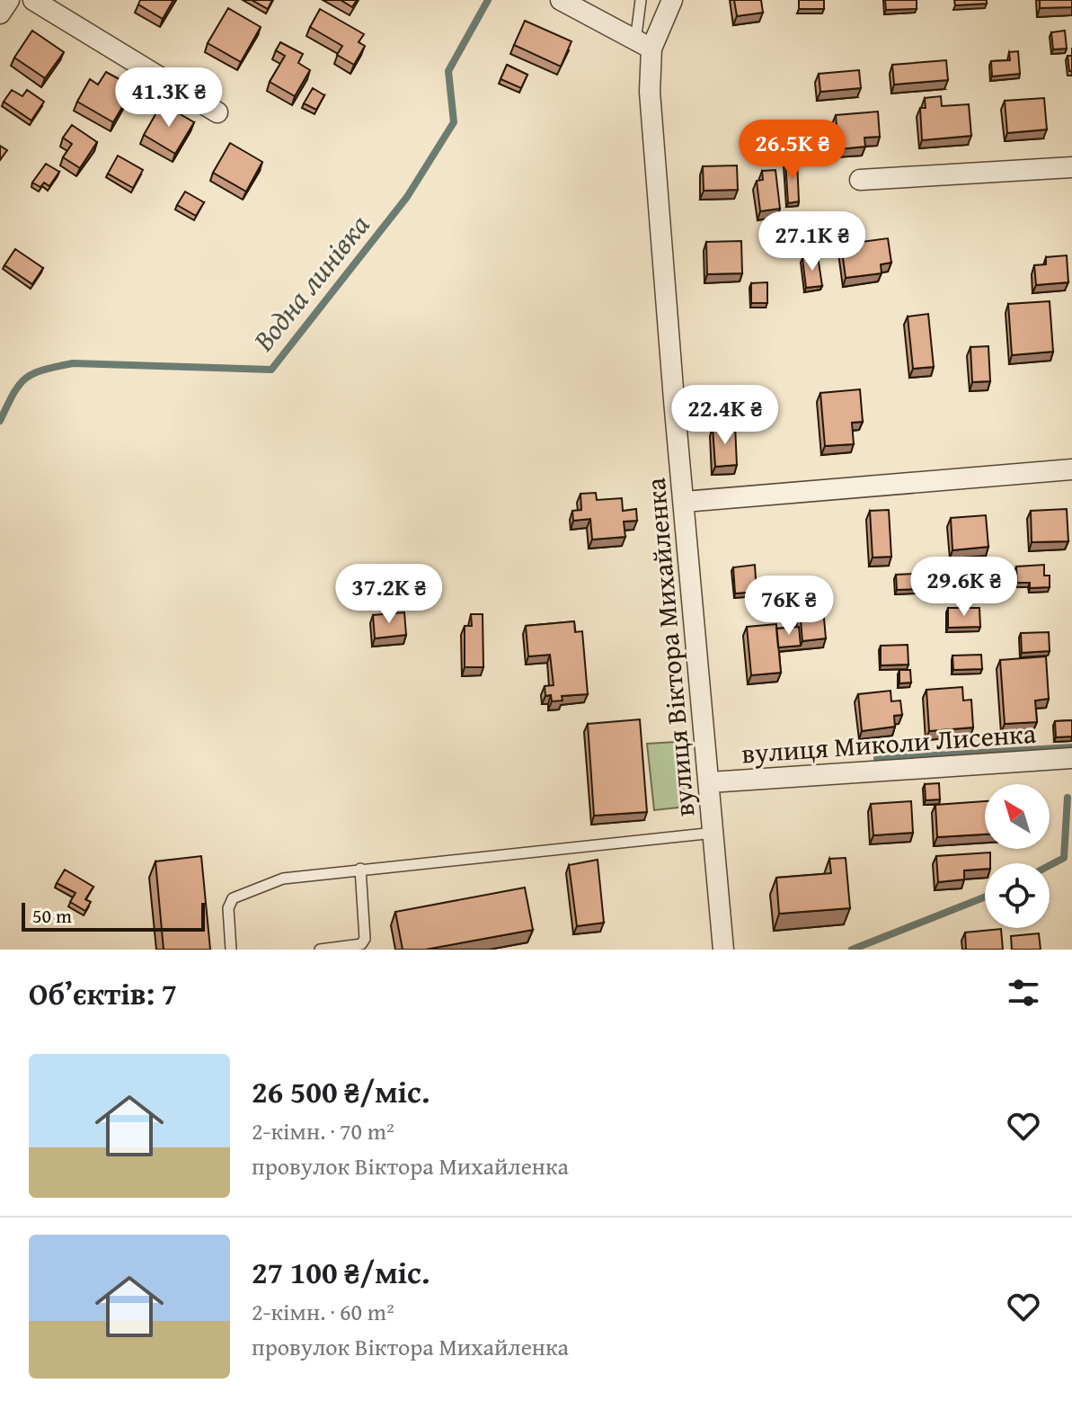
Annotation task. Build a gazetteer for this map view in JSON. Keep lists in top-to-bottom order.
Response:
{
  "streets": {
    "street": ["вулиця Віктора Михайленка", "вулиця Миколи Лисенка"]
  },
  "crossings": [
    ["вулиця Віктора Михайленка", "вулиця Миколи Лисенка"]
  ],
  "water": ["Водна линівка"],
  "scale_bar": "50 m",
  "north": "top left",
  "page": {
    "price": [
      "41.3K ₴",
      "26.5K ₴",
      "27.1K ₴",
      "22.4K ₴",
      "29.6K ₴",
      "37.2K ₴",
      "76K ₴"
    ],
    "scale": "50 m",
    "heading": "Об’єктів: 7",
    "list": [
      {
        "name": "26 500 ₴/міс.",
        "note": "2-кімн. · 70 m² · провулок Віктора Михайленка"
      },
      {
        "name": "27 100 ₴/міс.",
        "note": "2-кімн. · 60 m² · провулок Віктора Михайленка"
      }
    ]
  }
}
